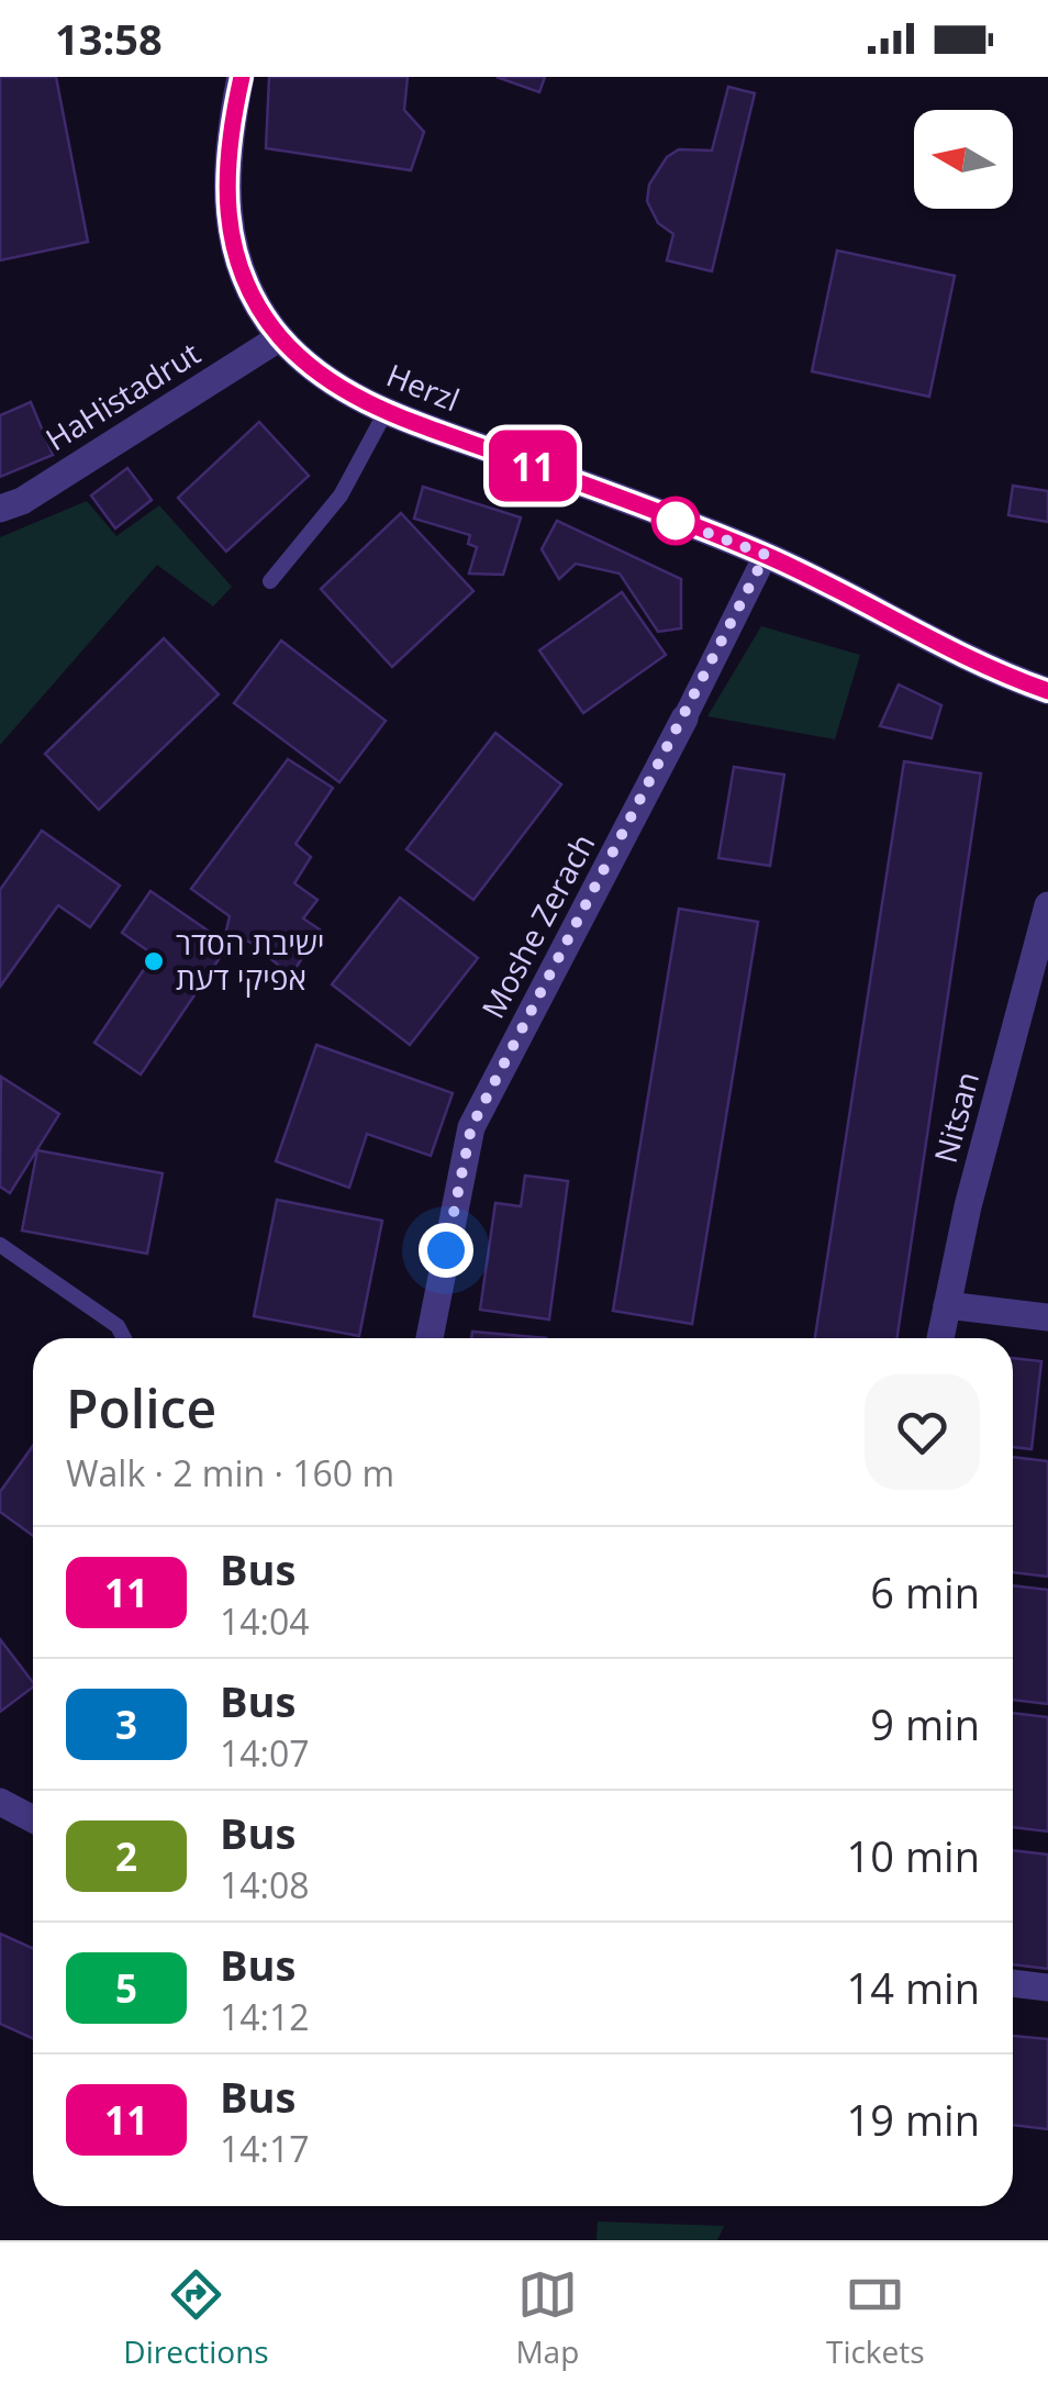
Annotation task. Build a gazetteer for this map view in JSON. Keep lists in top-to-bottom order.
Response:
{
  "streets": {
    "street": [
      "Herzl",
      "HaHistadrut",
      "Moshe Zerach",
      "Nitsan"
    ]
  },
  "crossings": [
    ["Herzl", "HaHistadrut"],
    ["Herzl", "Moshe Zerach"]
  ],
  "places": ["ישיבת הסדר אפיקי דעת"],
  "lines": ["bus line 11"],
  "north": "left",
  "page": {
    "status": "13:58",
    "on_map": "11",
    "heading": ["Police", "Walk · 2 min · 160 m"],
    "list": [
      {
        "mark": "11",
        "name": "Bus",
        "note": "14:04",
        "value": "6 min"
      },
      {
        "mark": "3",
        "name": "Bus",
        "note": "14:07",
        "value": "9 min"
      },
      {
        "mark": "2",
        "name": "Bus",
        "note": "14:08",
        "value": "10 min"
      },
      {
        "mark": "5",
        "name": "Bus",
        "note": "14:12",
        "value": "14 min"
      },
      {
        "mark": "11",
        "name": "Bus",
        "note": "14:17",
        "value": "19 min"
      }
    ],
    "tabs": ["Directions", "Map", "Tickets"]
  }
}
